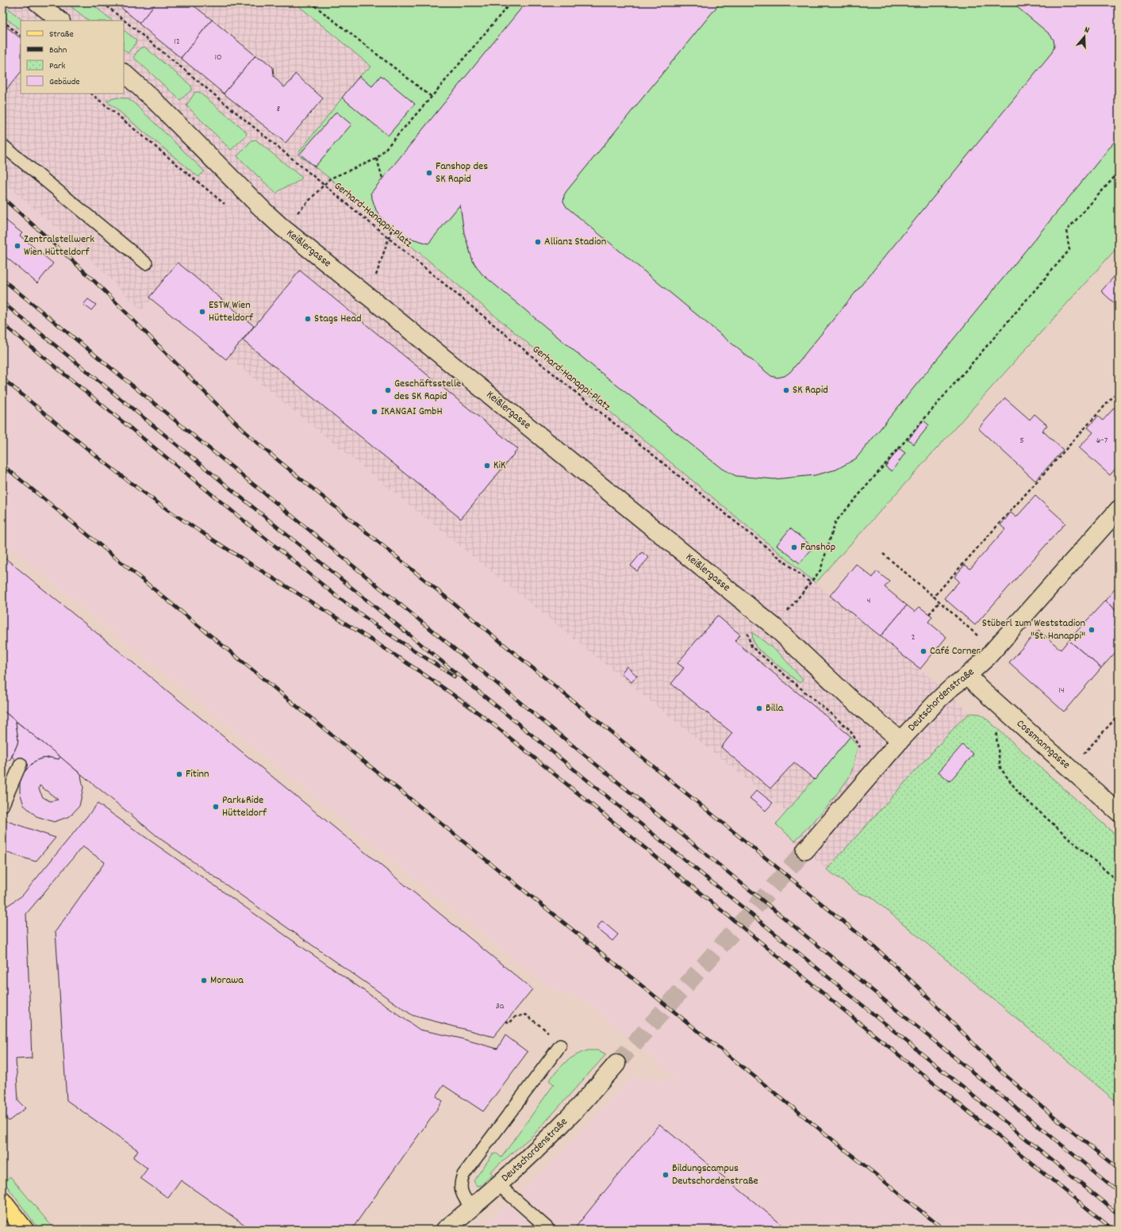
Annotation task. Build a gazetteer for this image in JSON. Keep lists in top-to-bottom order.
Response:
{
  "streets": {
    "street": ["Keißlergasse", "Deutschordenstraße", "Cossmanngasse"],
    "path": ["Gerhard-Hanappi-Platz"]
  },
  "crossings": [
    ["Keißlergasse", "Deutschordenstraße"],
    ["Deutschordenstraße", "Cossmanngasse"]
  ],
  "places": [
    "Fanshop des SK Rapid",
    "Allianz Stadion",
    "Zentralstellwerk Wien Hütteldorf",
    "ESTW Wien Hütteldorf",
    "Stags Head",
    "Geschäftsstelle des SK Rapid",
    "SK Rapid",
    "IKANGAI GmbH",
    "KiK",
    "Fanshop",
    "Stüberl zum Weststadion \"St. Hanappi\"",
    "Café Corner",
    "Billa",
    "Fitinn",
    "Park&Ride Hütteldorf",
    "Morawa",
    "Bildungscampus Deutschordenstraße"
  ],
  "house_numbers": [
    "12",
    "10",
    "8",
    "5",
    "6-7",
    "4",
    "2",
    "14",
    "3a"
  ],
  "legend": [
    "Straße",
    "Bahn",
    "Park",
    "Gebäude"
  ],
  "north": "top"
}
